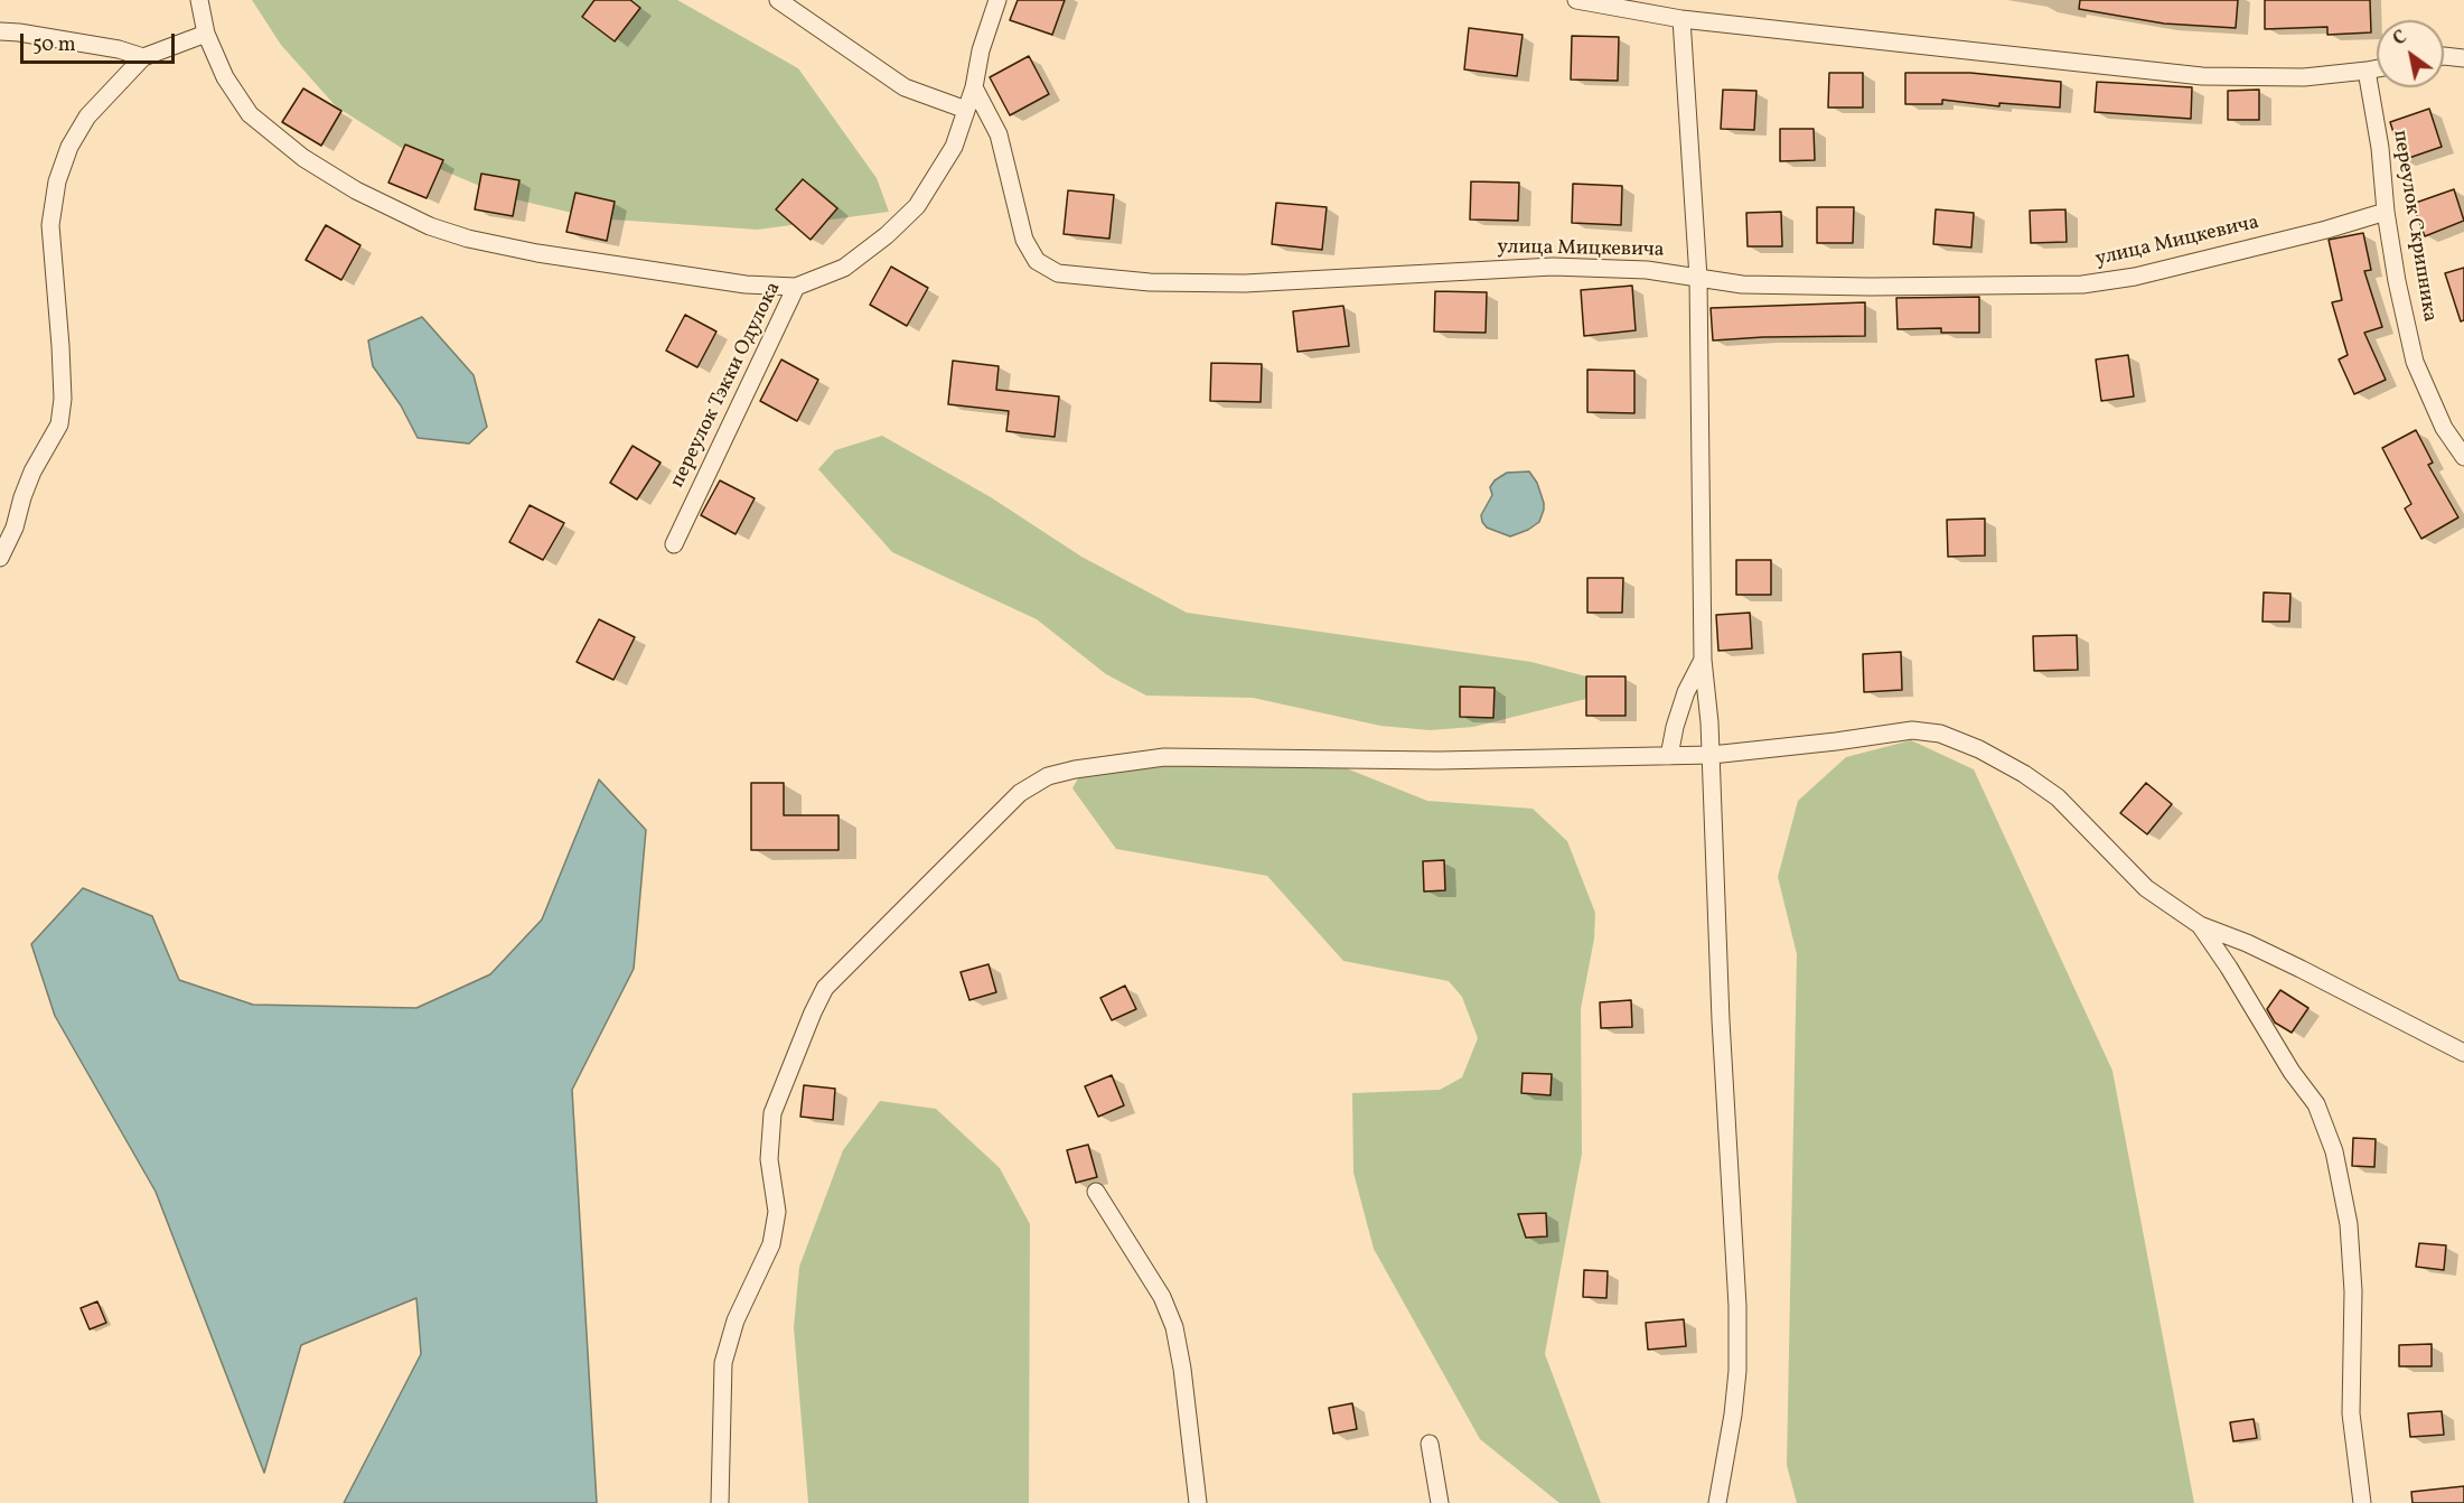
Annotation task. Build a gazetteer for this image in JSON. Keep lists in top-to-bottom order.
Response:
{
  "streets": {
    "street": ["переулок Скрипника", "улица Мицкевича", "переулок Тэкки Одулока"]
  },
  "crossings": [
    ["переулок Скрипника", "улица Мицкевича"],
    ["улица Мицкевича", "переулок Тэкки Одулока"]
  ],
  "scale_bar": "50 m",
  "north": "top left"
}
